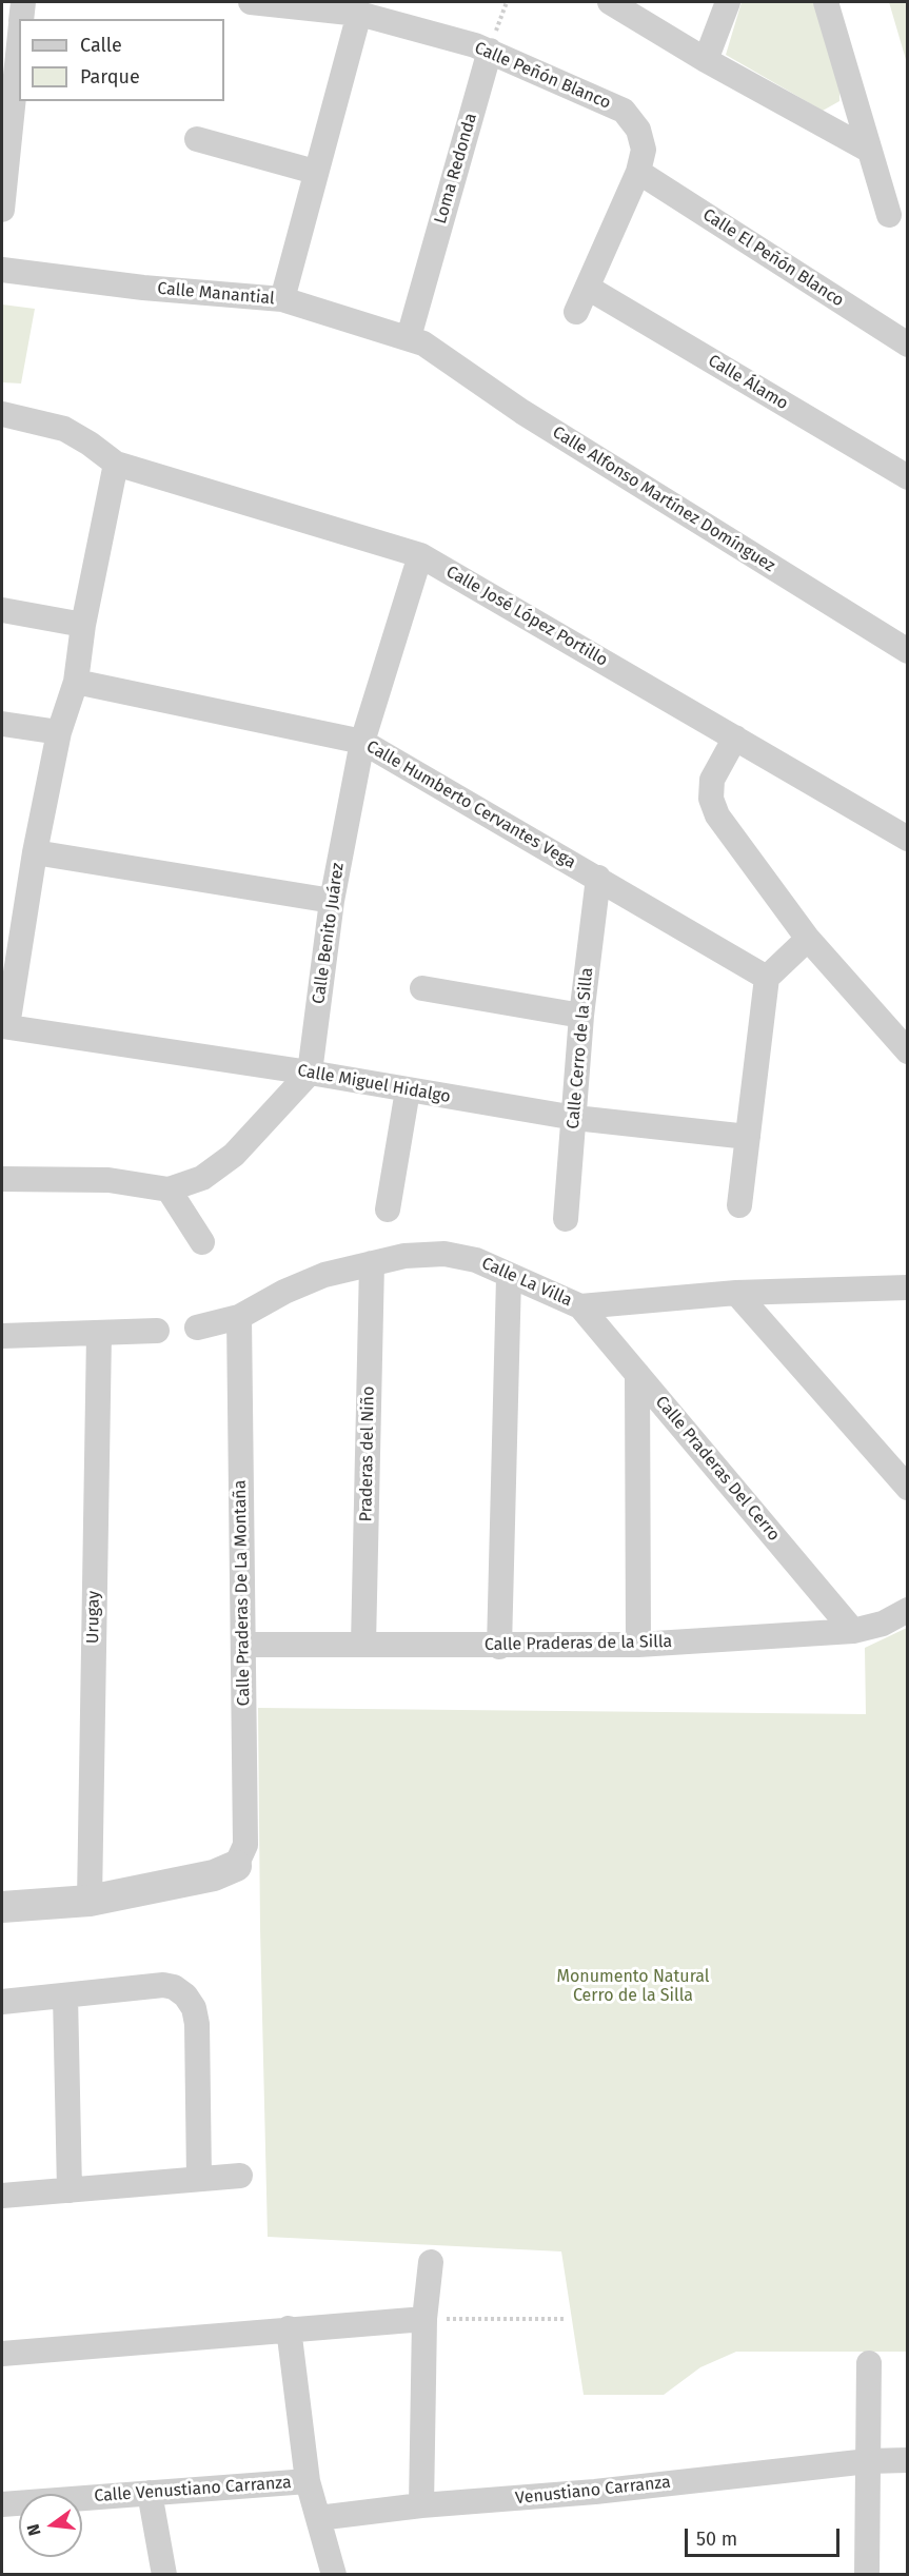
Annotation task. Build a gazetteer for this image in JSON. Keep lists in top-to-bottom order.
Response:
{
  "streets": {
    "street": [
      "Calle Peñón Blanco",
      "Loma Redonda",
      "Calle El Peñón Blanco",
      "Calle Manantial",
      "Calle Álamo",
      "Calle Alfonso Martínez Domínguez",
      "Calle José López Portillo",
      "Calle Humberto Cervantes Vega",
      "Calle Benito Juárez",
      "Calle Cerro de la Silla",
      "Calle Miguel Hidalgo",
      "Calle La Villa",
      "Praderas del Niño",
      "Calle Praderas Del Cerro",
      "Calle Praderas De La Montaña",
      "Urugay",
      "Calle Praderas de la Silla",
      "Calle Venustiano Carranza",
      "Venustiano Carranza"
    ]
  },
  "crossings": [
    ["Calle Peñón Blanco", "Loma Redonda"],
    ["Calle Peñón Blanco", "Calle El Peñón Blanco"],
    ["Loma Redonda", "Calle Manantial"],
    ["Loma Redonda", "Calle Alfonso Martínez Domínguez"],
    ["Calle Manantial", "Calle Alfonso Martínez Domínguez"],
    ["Calle José López Portillo", "Calle Benito Juárez"],
    ["Calle Humberto Cervantes Vega", "Calle Benito Juárez"],
    ["Calle Humberto Cervantes Vega", "Calle Cerro de la Silla"],
    ["Calle Benito Juárez", "Calle Miguel Hidalgo"],
    ["Calle Cerro de la Silla", "Calle Miguel Hidalgo"],
    ["Calle La Villa", "Praderas del Niño"],
    ["Calle La Villa", "Calle Praderas Del Cerro"],
    ["Calle La Villa", "Calle Praderas De La Montaña"],
    ["Praderas del Niño", "Calle Praderas de la Silla"],
    ["Calle Praderas Del Cerro", "Calle Praderas de la Silla"],
    ["Calle Praderas De La Montaña", "Calle Praderas de la Silla"]
  ],
  "parks": ["Monumento Natural Cerro de la Silla"],
  "legend": ["Calle", "Parque"],
  "scale_bar": "50 m",
  "north": "left"
}
